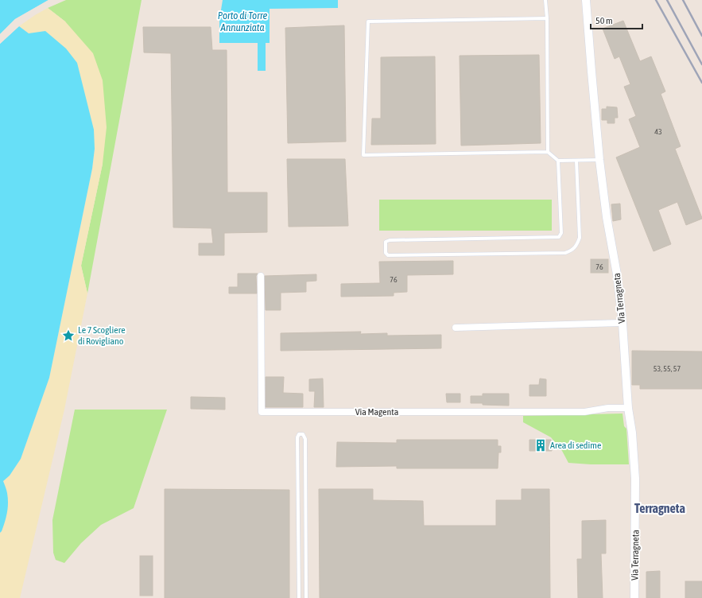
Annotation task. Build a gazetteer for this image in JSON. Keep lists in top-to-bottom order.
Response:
{
  "streets": {
    "street": ["Via Terragneta", "Via Magenta"]
  },
  "crossings": [
    ["Via Terragneta", "Via Magenta"]
  ],
  "districts": ["Terragneta"],
  "water": ["Porto di Torre Annunziata"],
  "places": {
    "place": ["Le 7 Scogliere di Rovigliano"],
    "building": ["Area di sedime"]
  },
  "house_numbers": [
    "43",
    "76",
    "76",
    "53, 55, 57"
  ],
  "scale_bar": "50 m"
}
